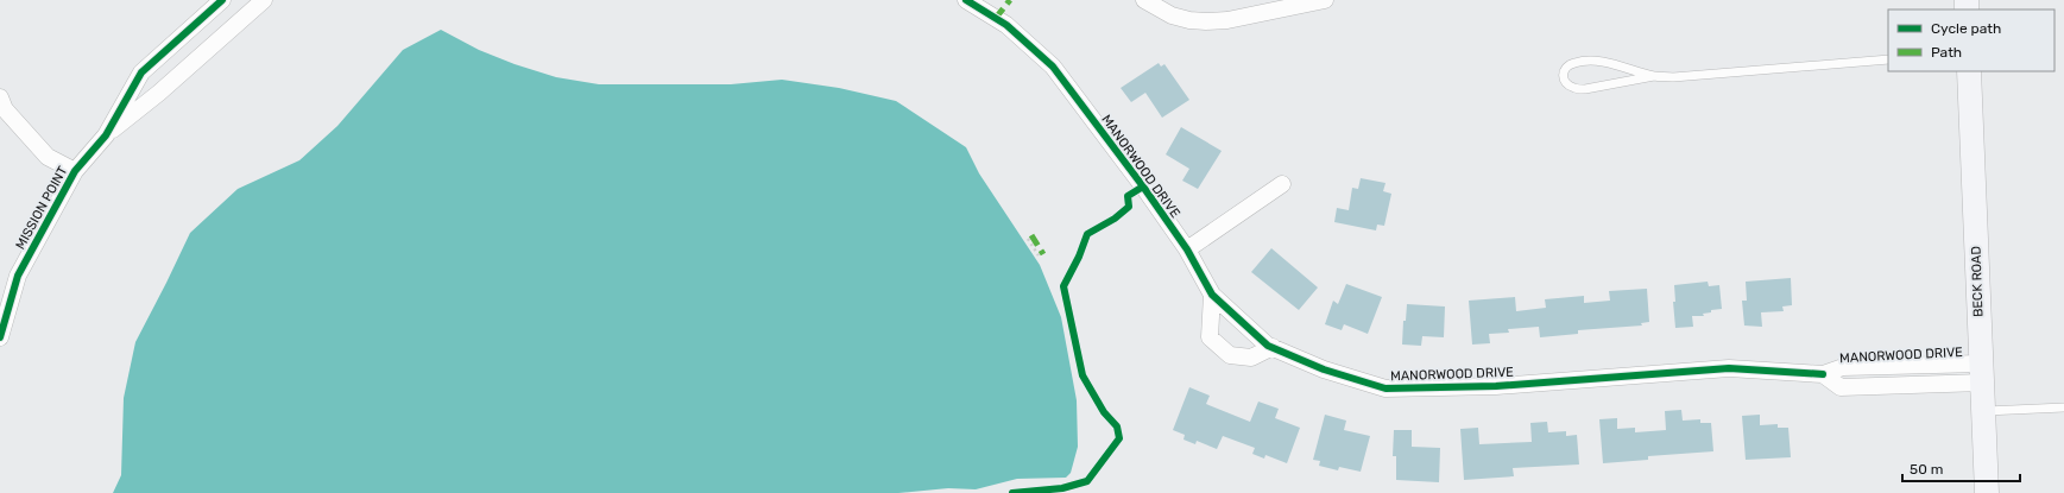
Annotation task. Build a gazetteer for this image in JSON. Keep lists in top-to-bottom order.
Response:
{
  "streets": {
    "main road": ["BECK ROAD"],
    "street": ["MANORWOOD DRIVE", "MISSION POINT"]
  },
  "crossings": [
    ["MANORWOOD DRIVE", "BECK ROAD"]
  ],
  "legend": ["Cycle path", "Path"],
  "scale_bar": "50 m"
}
